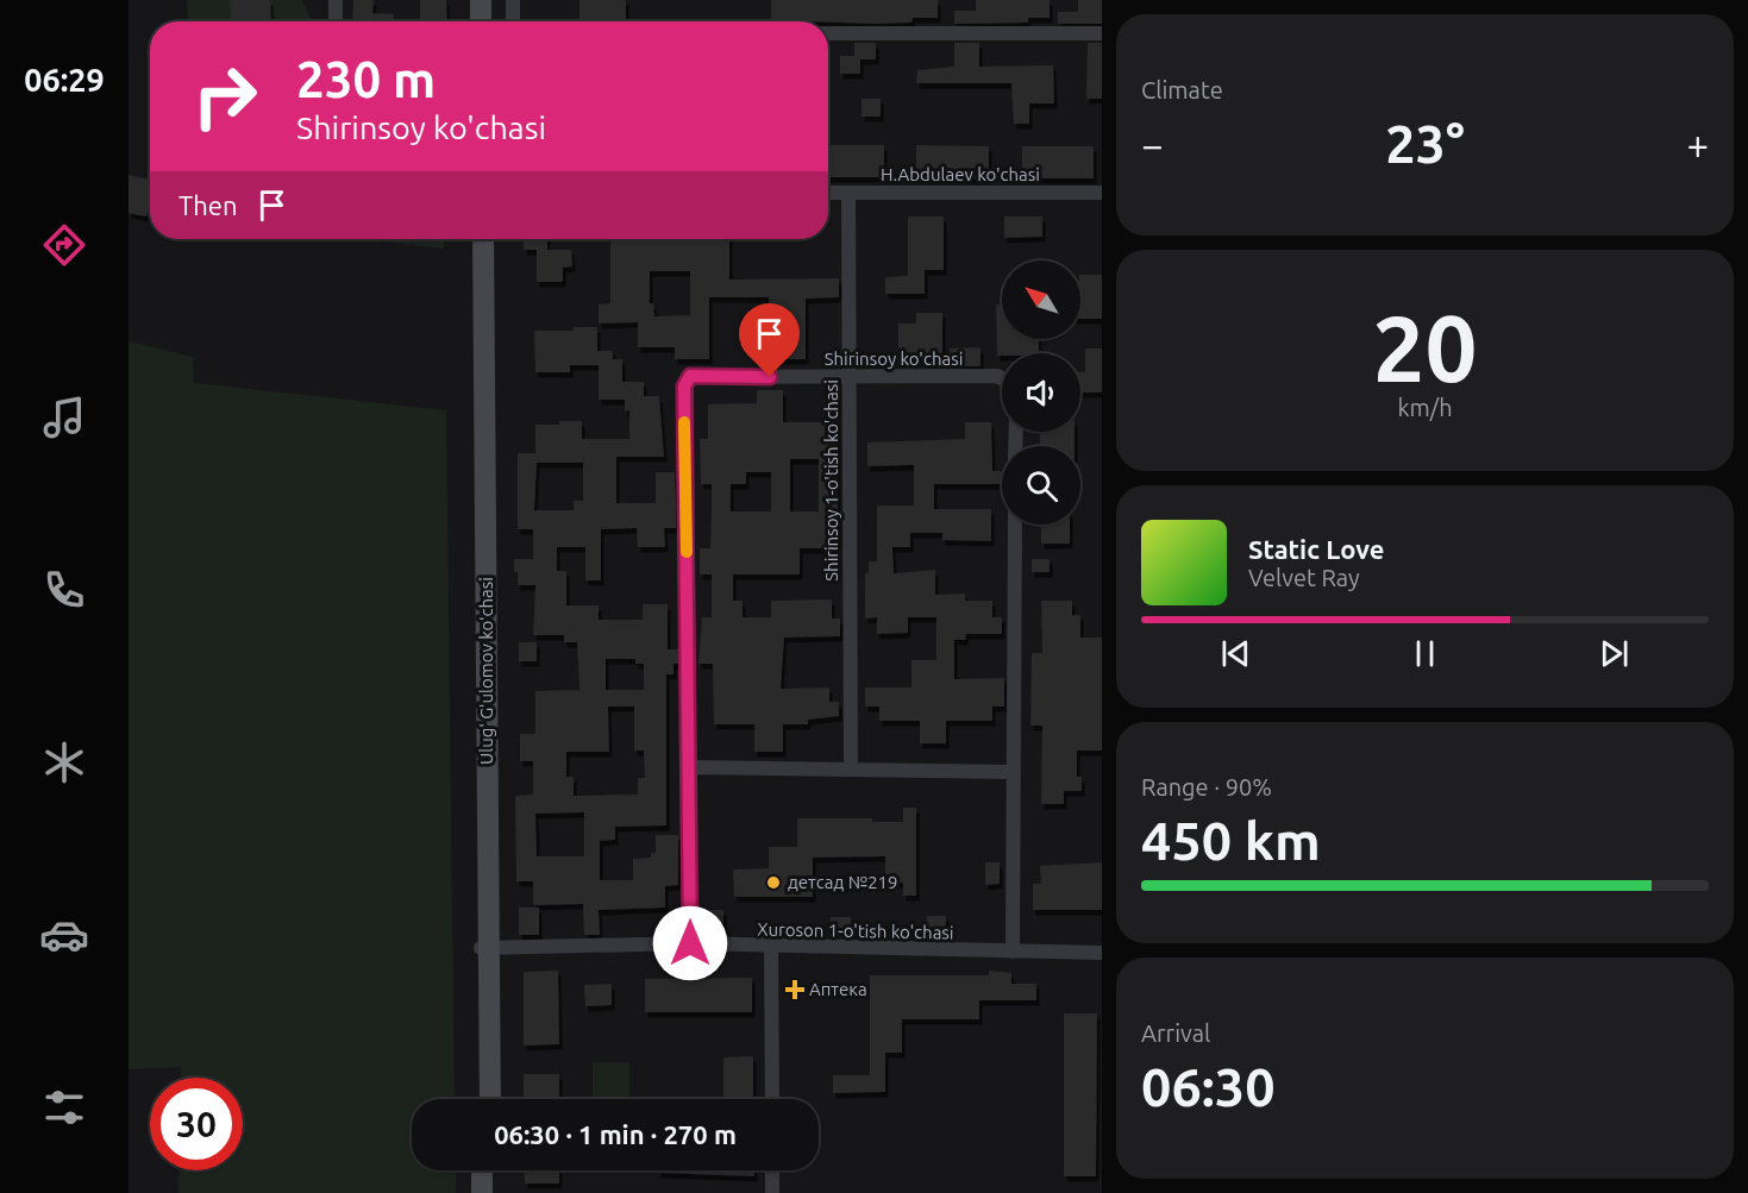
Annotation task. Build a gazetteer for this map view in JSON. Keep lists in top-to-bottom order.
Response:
{
  "streets": {
    "main road": ["Ulugʻ Gʻulomov koʻchasi"],
    "street": [
      "H.Abdulaev ko'chasi",
      "Shirinsoy ko'chasi",
      "Shirinsoy 1-o'tish ko'chasi",
      "Хuroson 1-o'tish ko'chasi"
    ]
  },
  "crossings": [
    ["H.Abdulaev ko'chasi", "Shirinsoy 1-o'tish ko'chasi"],
    ["Shirinsoy ko'chasi", "Shirinsoy 1-o'tish ko'chasi"],
    ["Ulugʻ Gʻulomov koʻchasi", "Хuroson 1-o'tish ko'chasi"]
  ],
  "places": {
    "other": ["детсад №219"],
    "health": ["Аптека"]
  },
  "north": "top left",
  "page": {
    "tabs": "06:29",
    "tile": [
      "Climate",
      ["20", "km/h"],
      ["Range · 90%", "450 km"],
      ["Arrival", "06:30"]
    ],
    "turn": ["230 m", "Shirinsoy ko'chasi"],
    "heat": ["−", "23°", "+"],
    "then": "Then",
    "song": ["Static Love", "Velvet Ray"],
    "limit": "30",
    "trip": "06:30 · 1 min · 270 m"
  }
}
